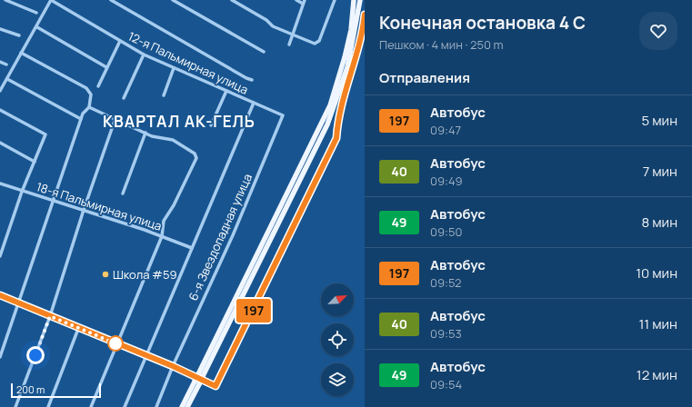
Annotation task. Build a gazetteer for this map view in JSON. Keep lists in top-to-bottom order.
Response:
{
  "streets": {
    "street": ["12-я Пальмирная улица", "18-я Пальмирная улица", "6-я Звездопадная улица"]
  },
  "crossings": [
    ["12-я Пальмирная улица", "6-я Звездопадная улица"]
  ],
  "districts": ["КВАРТАЛ АК-ГЕЛЬ"],
  "places": ["Школа #59"],
  "lines": ["bus line 197"],
  "scale_bar": "200 m",
  "north": "top right",
  "page": {
    "on_map": "197",
    "heading": [
      ["Конечная остановка 4 С", "Пешком · 4 мин · 250 m"],
      "Отправления"
    ],
    "list": [
      {
        "mark": "197",
        "name": "Автобус",
        "note": "09:47",
        "value": "5 мин"
      },
      {
        "mark": "40",
        "name": "Автобус",
        "note": "09:49",
        "value": "7 мин"
      },
      {
        "mark": "49",
        "name": "Автобус",
        "note": "09:50",
        "value": "8 мин"
      },
      {
        "mark": "197",
        "name": "Автобус",
        "note": "09:52",
        "value": "10 мин"
      },
      {
        "mark": "40",
        "name": "Автобус",
        "note": "09:53",
        "value": "11 мин"
      },
      {
        "mark": "49",
        "name": "Автобус",
        "note": "09:54",
        "value": "12 мин"
      }
    ],
    "scale": "200 m"
  }
}
